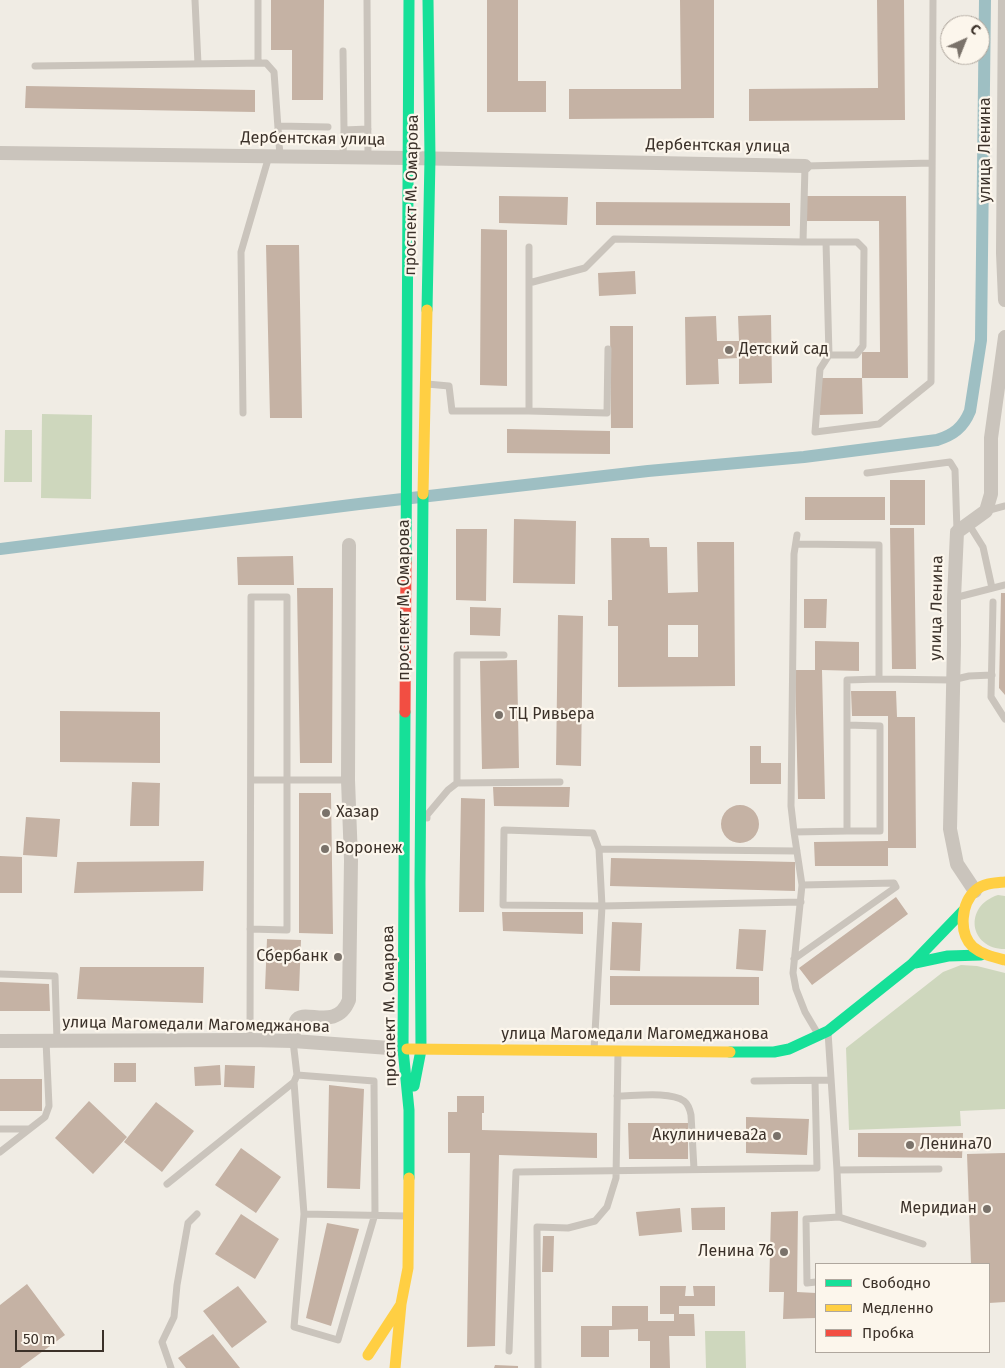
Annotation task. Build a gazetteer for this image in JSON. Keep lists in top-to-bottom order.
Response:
{
  "streets": {
    "main road": ["проспект М. Омарова", "улица Магомедали Магомеджановa", "улица Магомедали Магомеджанова"],
    "street": ["Дербентская улица", "улица Ленина"]
  },
  "crossings": [
    ["Дербентская улица", "проспект М. Омарова"],
    ["улица Ленина", "улица Магомедали Магомеджанова"],
    ["проспект М. Омарова", "улица Магомедали Магомеджановa"],
    ["проспект М. Омарова", "улица Магомедали Магомеджанова"],
    ["улица Магомедали Магомеджановa", "улица Магомедали Магомеджанова"]
  ],
  "places": [
    "Детский сад",
    "ТЦ Ривьера",
    "Хазар",
    "Воронеж",
    "Сбербанк",
    "Акулиничева2а",
    "Ленина70",
    "Меридиан",
    "Ленина 76"
  ],
  "legend": ["Свободно", "Медленно", "Пробка"],
  "scale_bar": "50 m",
  "north": "top right"
}
